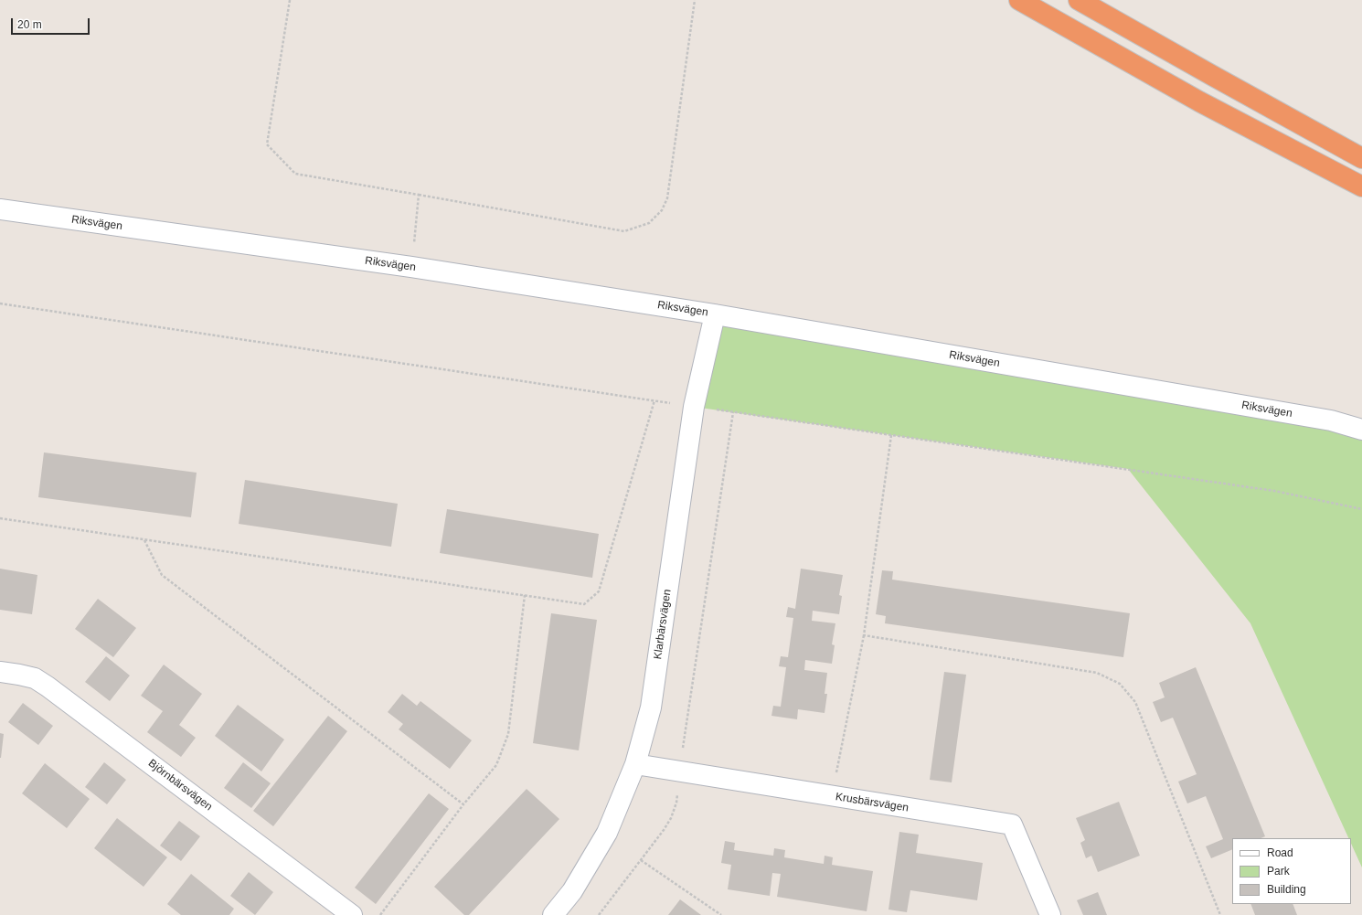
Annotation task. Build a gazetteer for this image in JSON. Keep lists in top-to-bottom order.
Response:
{
  "streets": {
    "street": [
      "Riksvägen",
      "Klarbärsvägen",
      "Björnbärsvägen",
      "Krusbärsvägen"
    ]
  },
  "crossings": [
    ["Riksvägen", "Klarbärsvägen"],
    ["Klarbärsvägen", "Krusbärsvägen"]
  ],
  "legend": ["Road", "Park", "Building"],
  "scale_bar": "20 m"
}
